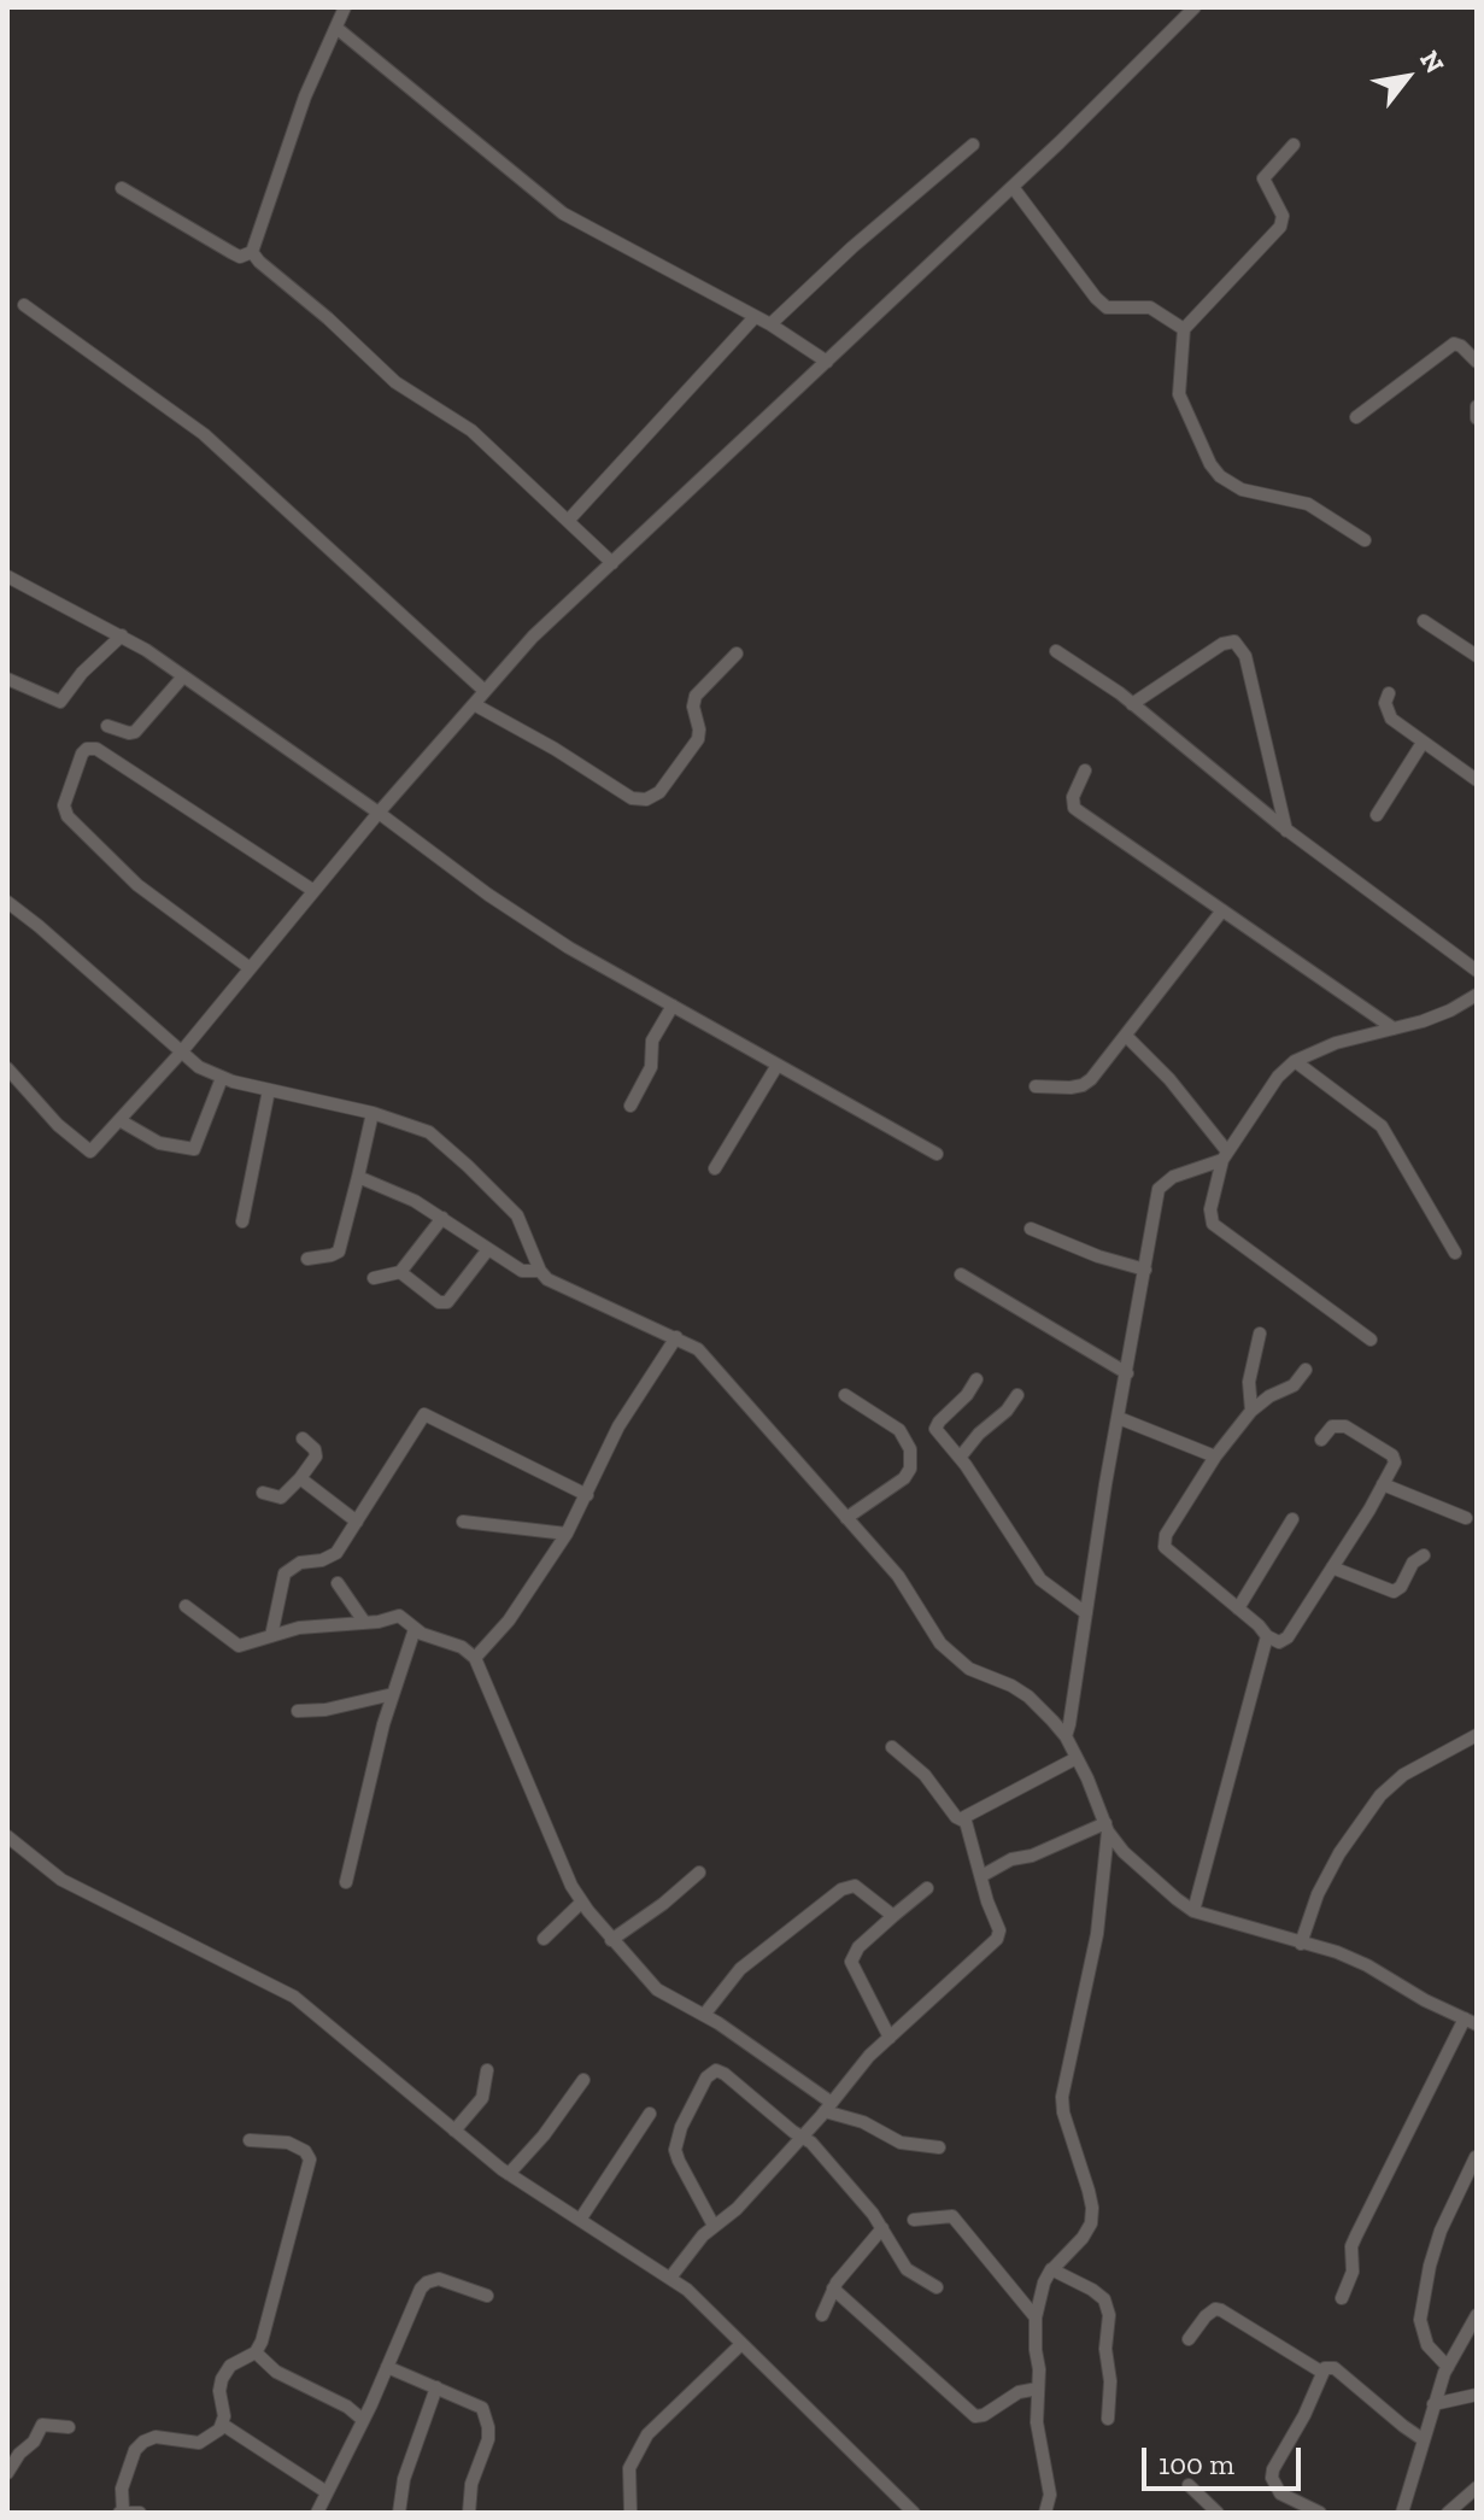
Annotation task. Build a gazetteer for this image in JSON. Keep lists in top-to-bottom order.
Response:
{
  "scale_bar": "100 m",
  "north": "top right"
}
